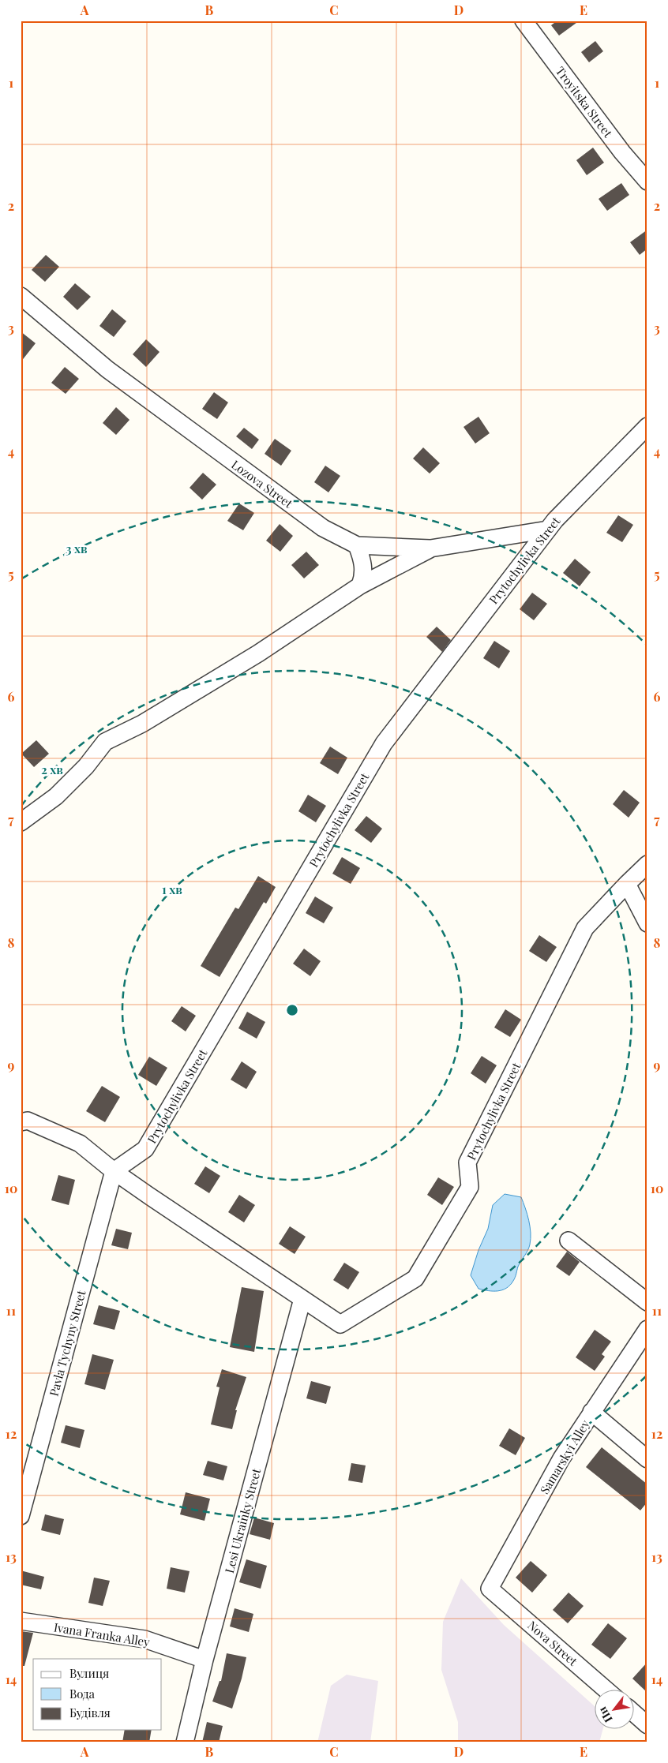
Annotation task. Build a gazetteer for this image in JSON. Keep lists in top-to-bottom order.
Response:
{
  "streets": {
    "street": [
      "Troyitska Street",
      "Lozova Street",
      "Prytochylivka Street",
      "Pavla Tychyny Street",
      "Samarskyi Alley",
      "Lesi Ukrainky Street",
      "Ivana Franka Alley",
      "Nova Street"
    ]
  },
  "crossings": [
    ["Lozova Street", "Prytochylivka Street"],
    ["Prytochylivka Street", "Pavla Tychyny Street"],
    ["Prytochylivka Street", "Lesi Ukrainky Street"],
    ["Samarskyi Alley", "Nova Street"],
    ["Lesi Ukrainky Street", "Ivana Franka Alley"]
  ],
  "legend": ["Вулиця", "Вода", "Будівля"],
  "north": "bottom left",
  "grid": {
    "columns": [
      "A",
      "B",
      "C",
      "D",
      "E"
    ],
    "rows": [
      "1",
      "2",
      "3",
      "4",
      "5",
      "6",
      "7",
      "8",
      "9",
      "10",
      "11",
      "12",
      "13",
      "14"
    ]
  },
  "rings": ["3 хв", "2 хв", "1 хв"]
}
